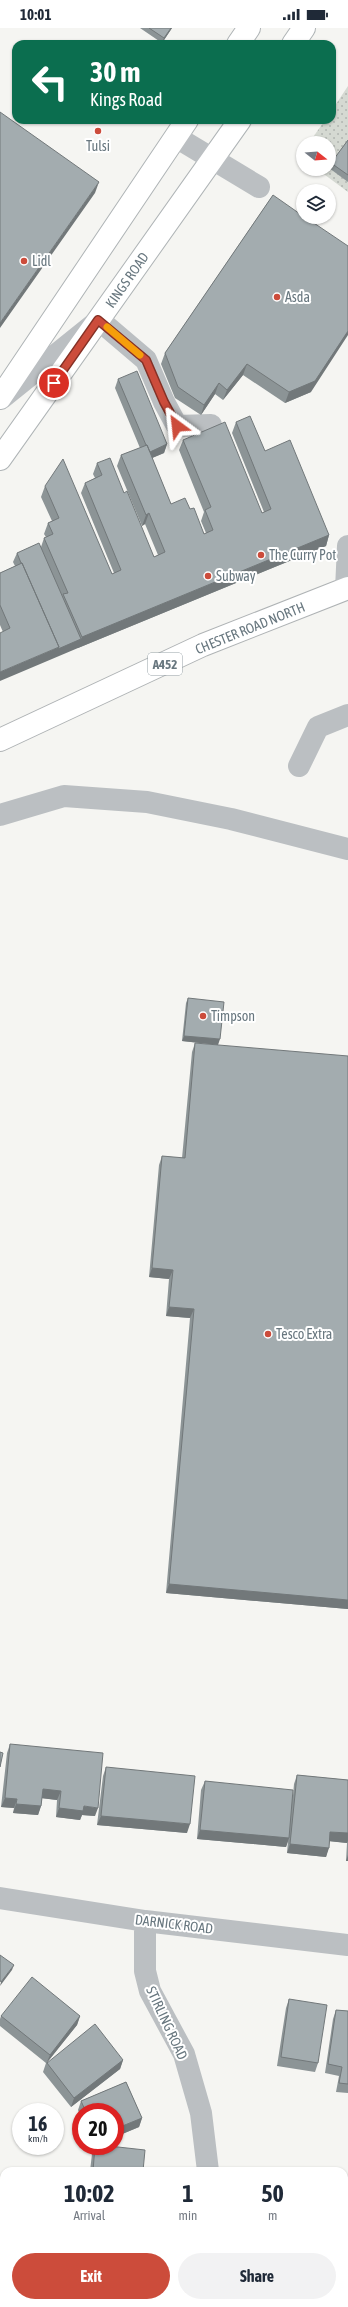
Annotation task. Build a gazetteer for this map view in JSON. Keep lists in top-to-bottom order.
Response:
{
  "streets": {
    "main road": ["KINGS ROAD", "CHESTER ROAD NORTH", "A452"],
    "street": ["DARNICK ROAD", "STIRLING ROAD"]
  },
  "crossings": [
    ["DARNICK ROAD", "STIRLING ROAD"]
  ],
  "places": [
    "Tulsi",
    "Lidl",
    "Asda",
    "The Curry Pot",
    "Subway",
    "Timpson",
    "Tesco Extra"
  ],
  "north": "right",
  "page": {
    "status": "10:01",
    "turn": ["30 m", "Kings Road"],
    "speed": "16 km/h",
    "limit": "20",
    "eta": [
      "10:02",
      "Arrival",
      "1",
      "min",
      "50",
      "m"
    ],
    "buttons": ["Exit", "Share"]
  }
}
